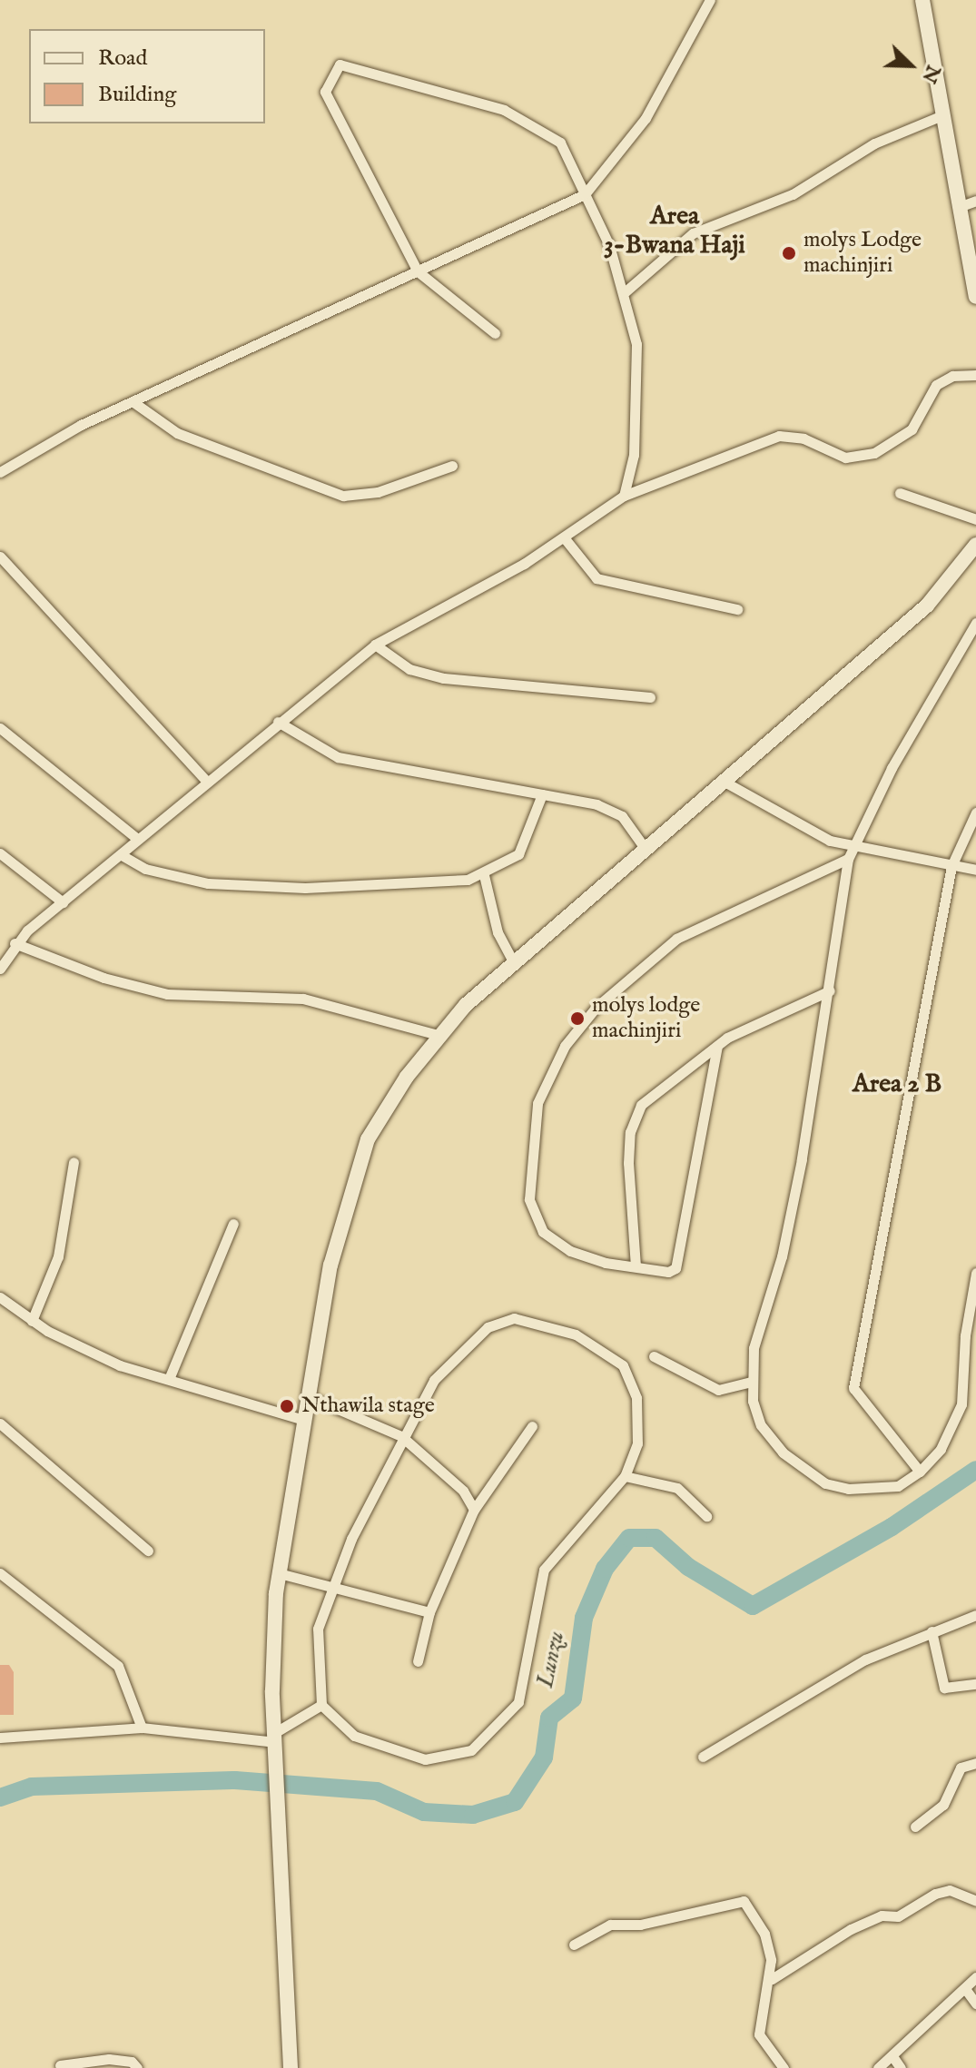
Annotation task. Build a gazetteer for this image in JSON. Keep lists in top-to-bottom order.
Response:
{
  "districts": ["Area 3-Bwana Haji", "Area 2 B"],
  "water": ["Lunzu"],
  "places": ["molys Lodge machinjiri", "molys lodge machinjiri", "Nthawila stage"],
  "legend": ["Road", "Building"],
  "north": "bottom right"
}
